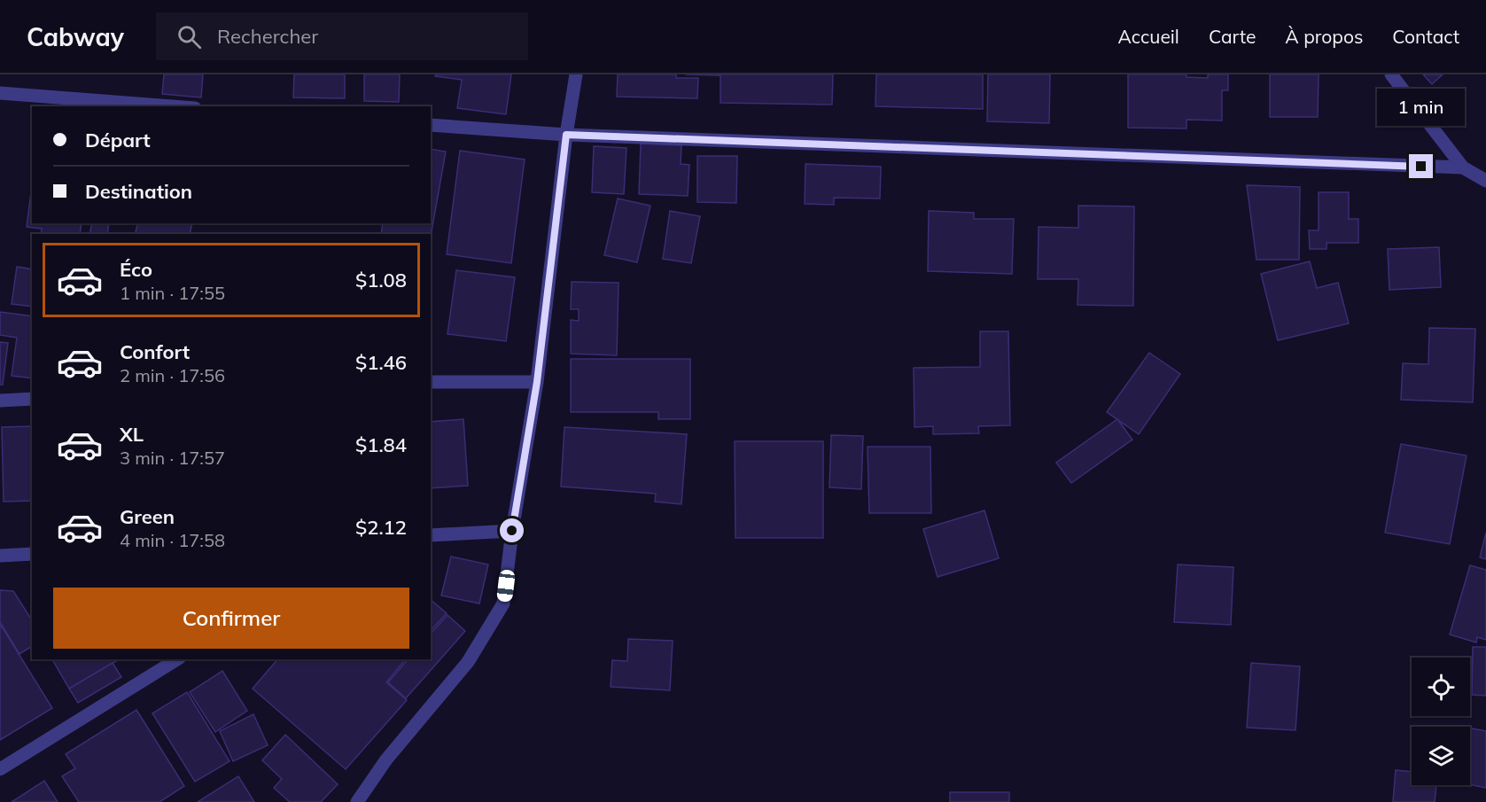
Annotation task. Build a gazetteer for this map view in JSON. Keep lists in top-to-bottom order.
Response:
{
  "page": {
    "header": "Cabway",
    "search": "Rechercher",
    "nav": [
      "Accueil",
      "Carte",
      "À propos",
      "Contact"
    ],
    "bubble": "1 min",
    "banner": ["Départ", "Destination"],
    "list": [
      {
        "name": "Éco",
        "note": "1 min · 17:55",
        "value": "$1.08"
      },
      {
        "name": "Confort",
        "note": "2 min · 17:56",
        "value": "$1.46"
      },
      {
        "name": "XL",
        "note": "3 min · 17:57",
        "value": "$1.84"
      },
      {
        "name": "Green",
        "note": "4 min · 17:58",
        "value": "$2.12"
      }
    ],
    "buttons": "Confirmer"
  }
}
